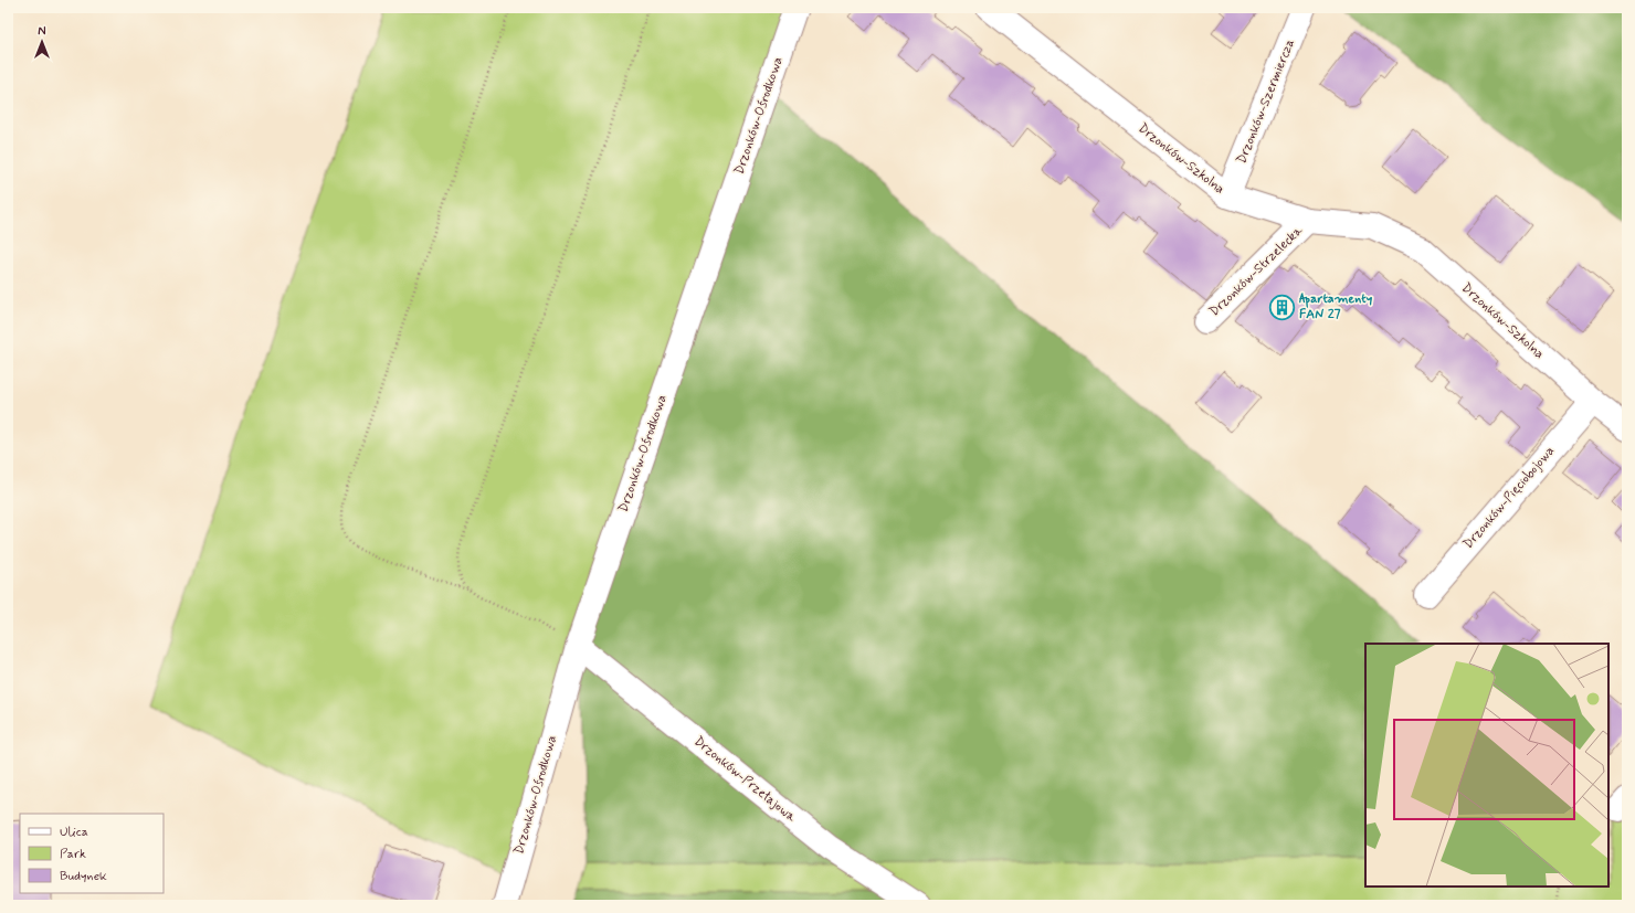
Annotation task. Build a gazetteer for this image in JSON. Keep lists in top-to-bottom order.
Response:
{
  "streets": {
    "street": [
      "Drzonków-Szermiercza",
      "Drzonków-Ośrodkowa",
      "Drzonków-Szkolna",
      "Drzonków-Strzelecka",
      "Drzonków-Pięciobojowa",
      "Drzonków-Przełajowa"
    ]
  },
  "crossings": [
    ["Drzonków-Szermiercza", "Drzonków-Szkolna"],
    ["Drzonków-Ośrodkowa", "Drzonków-Przełajowa"],
    ["Drzonków-Szkolna", "Drzonków-Strzelecka"],
    ["Drzonków-Szkolna", "Drzonków-Pięciobojowa"]
  ],
  "places": {
    "building": ["Apartamenty FAN 27"]
  },
  "legend": ["Ulica", "Park", "Budynek"],
  "north": "top"
}
